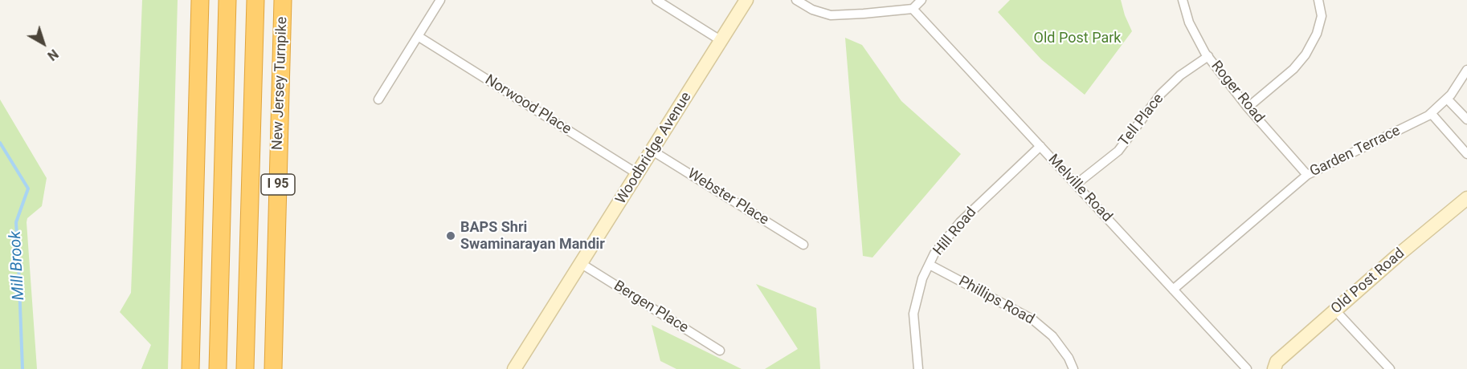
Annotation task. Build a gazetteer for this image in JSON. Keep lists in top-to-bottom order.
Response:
{
  "streets": {
    "highway": ["New Jersey Turnpike", "I 95"],
    "main road": ["Woodbridge Avenue", "Old Post Road"],
    "street": [
      "Roger Road",
      "Norwood Place",
      "Tell Place",
      "Garden Terrace",
      "Melville Road",
      "Webster Place",
      "Hill Road",
      "Phillips Road",
      "Bergen Place"
    ]
  },
  "crossings": [
    ["Roger Road", "Tell Place"],
    ["Roger Road", "Garden Terrace"],
    ["Norwood Place", "Woodbridge Avenue"],
    ["Tell Place", "Melville Road"],
    ["Woodbridge Avenue", "Webster Place"],
    ["Woodbridge Avenue", "Bergen Place"],
    ["Garden Terrace", "Melville Road"],
    ["Melville Road", "Hill Road"],
    ["Hill Road", "Phillips Road"]
  ],
  "water": ["Mill Brook"],
  "parks": ["Old Post Park"],
  "places": ["BAPS Shri Swaminarayan Mandir"],
  "north": "bottom right"
}
